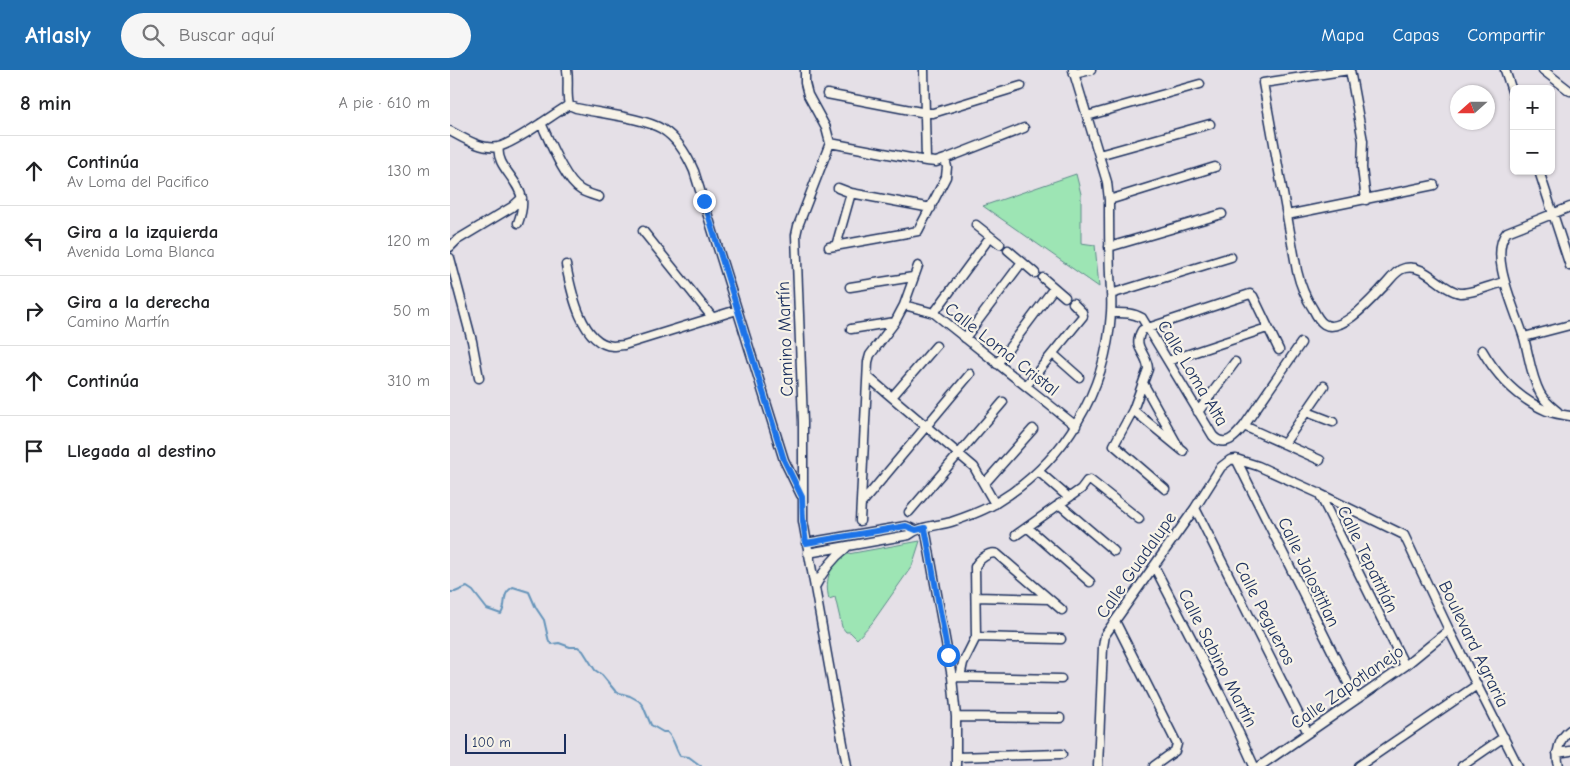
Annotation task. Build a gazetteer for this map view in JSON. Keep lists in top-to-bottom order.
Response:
{
  "streets": {
    "street": [
      "Camino Martín",
      "Calle Loma Cristal",
      "Calle Loma Alta",
      "Calle Tepatitlán",
      "Calle Guadalupe",
      "Calle Jalostitlan",
      "Calle Pegueros",
      "Boulevard Agraria",
      "Calle Sabino Martín",
      "Calle Zapotlanejo"
    ]
  },
  "crossings": [
    ["Calle Tepatitlán", "Boulevard Agraria"],
    ["Calle Tepatitlán", "Calle Zapotlanejo"],
    ["Calle Guadalupe", "Calle Jalostitlan"],
    ["Calle Guadalupe", "Calle Pegueros"],
    ["Calle Guadalupe", "Calle Sabino Martín"],
    ["Calle Jalostitlan", "Calle Zapotlanejo"],
    ["Calle Pegueros", "Calle Zapotlanejo"],
    ["Boulevard Agraria", "Calle Zapotlanejo"]
  ],
  "scale_bar": "100 m",
  "north": "left",
  "page": {
    "header": "Atlasly",
    "search": "Buscar aquí",
    "nav": ["Mapa", "Capas", "Compartir"],
    "heading": ["8 min", "A pie · 610 m"],
    "map_buttons": ["+", "−"],
    "list": [
      ["Continúa", "Av Loma del Pacifico", "130 m"],
      ["Gira a la izquierda", "Avenida Loma Blanca", "120 m"],
      ["Gira a la derecha", "Camino Martín", "50 m"],
      ["Continúa", "310 m"],
      "Llegada al destino"
    ],
    "scale": "100 m"
  }
}
